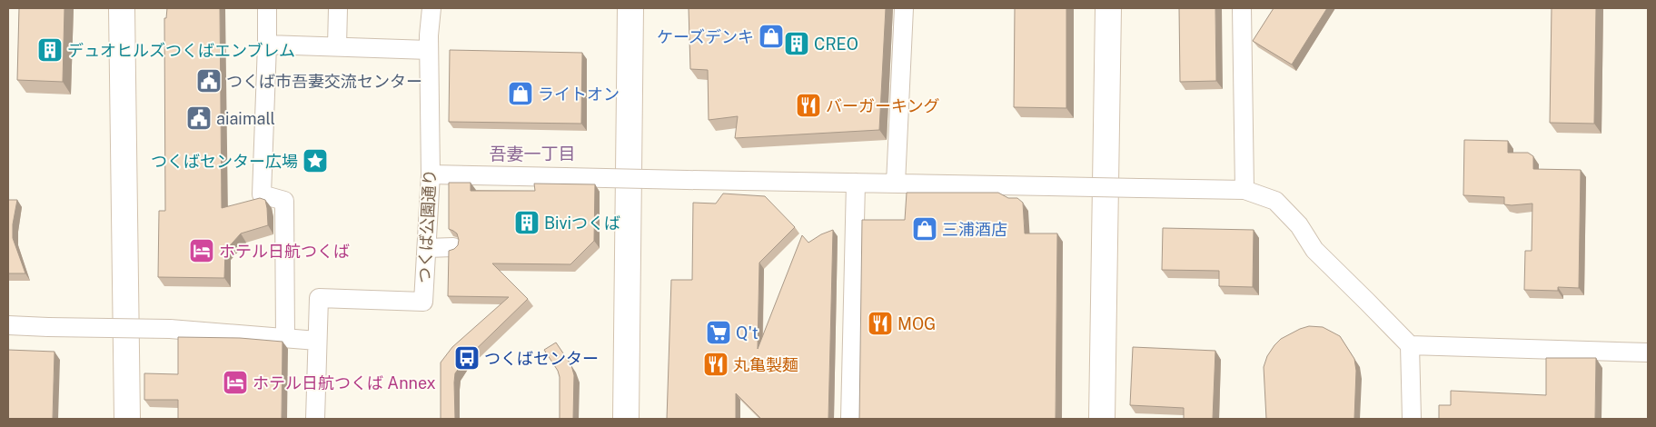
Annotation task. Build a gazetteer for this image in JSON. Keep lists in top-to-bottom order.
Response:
{
  "streets": {
    "street": ["つくば公園通り"]
  },
  "districts": ["吾妻一丁目"],
  "places": {
    "shop": ["ケーズデンキ", "ライトオン", "三浦酒店"],
    "building": ["CREO", "デュオヒルズつくばエンブレム", "Biviつくば"],
    "public building": ["つくば市吾妻交流センター", "aiaimall"],
    "restaurant": ["バーガーキング", "MOG", "丸亀製麺"],
    "place": ["つくばセンター広場"],
    "hotel": ["ホテル日航つくば", "ホテル日航つくば Annex"],
    "supermarket": ["Q't"],
    "bus stop": ["つくばセンター"]
  }
}
